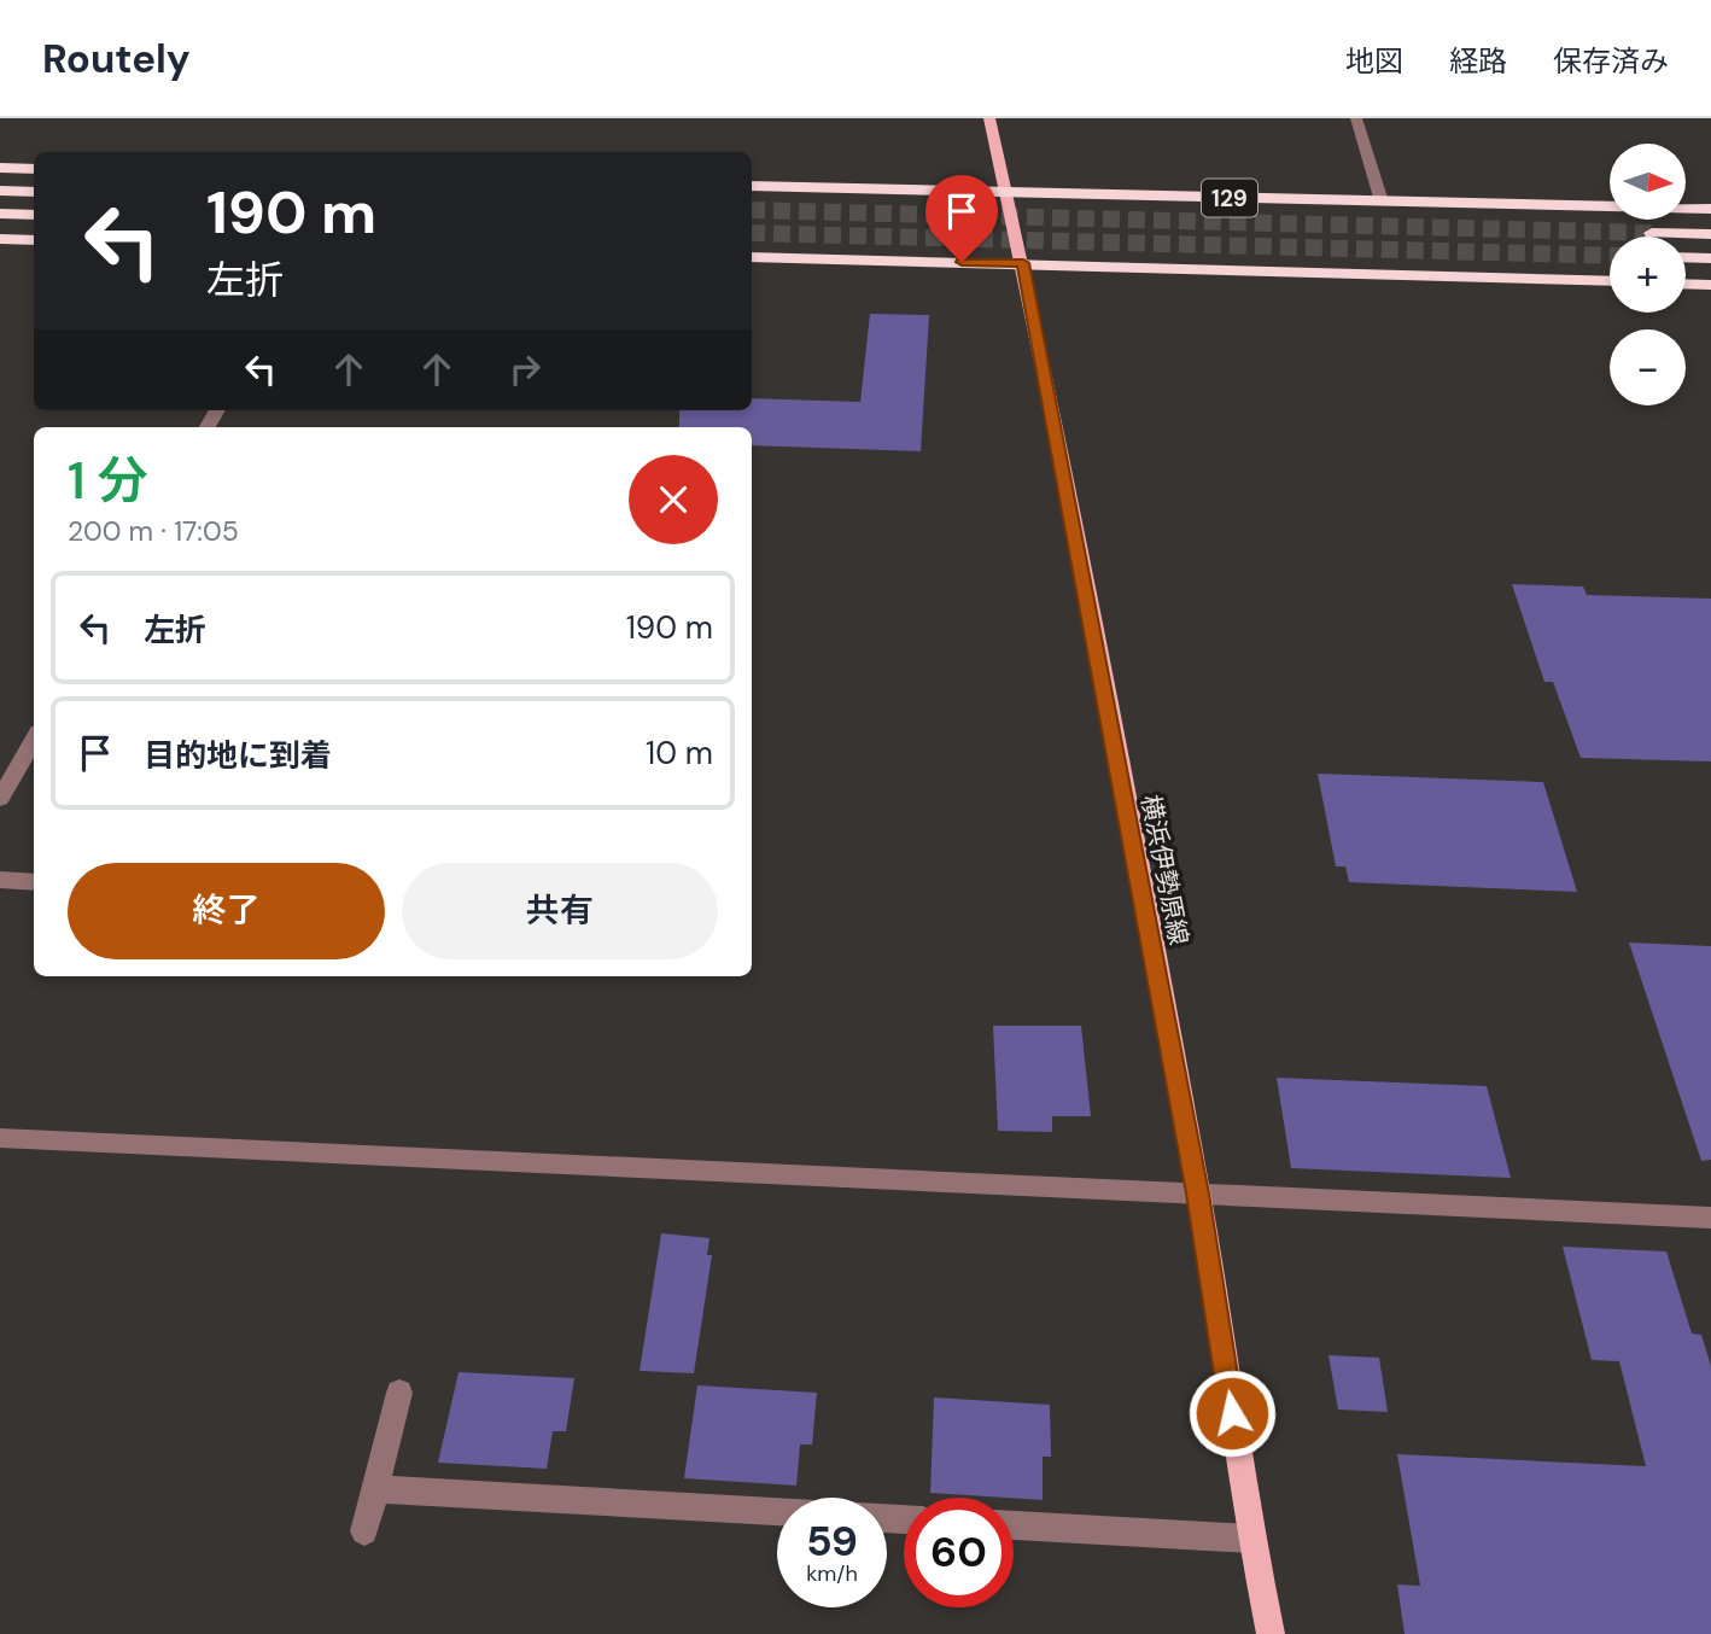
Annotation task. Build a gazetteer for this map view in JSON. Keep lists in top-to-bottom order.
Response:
{
  "streets": {
    "highway": ["129"],
    "main road": ["横浜伊勢原線"]
  },
  "crossings": [
    ["129", "横浜伊勢原線"]
  ],
  "north": "right",
  "page": {
    "header": "Routely",
    "nav": ["地図", "経路", "保存済み"],
    "map_buttons": ["+", "−"],
    "turn": ["190 m", "左折"],
    "heading": ["1 分", "200 m · 17:05"],
    "list": [
      {
        "name": "左折",
        "value": "190 m"
      },
      {
        "name": "目的地に到着",
        "value": "10 m"
      }
    ],
    "buttons": ["終了", "共有"],
    "speed": "59 km/h",
    "limit": "60"
  }
}
